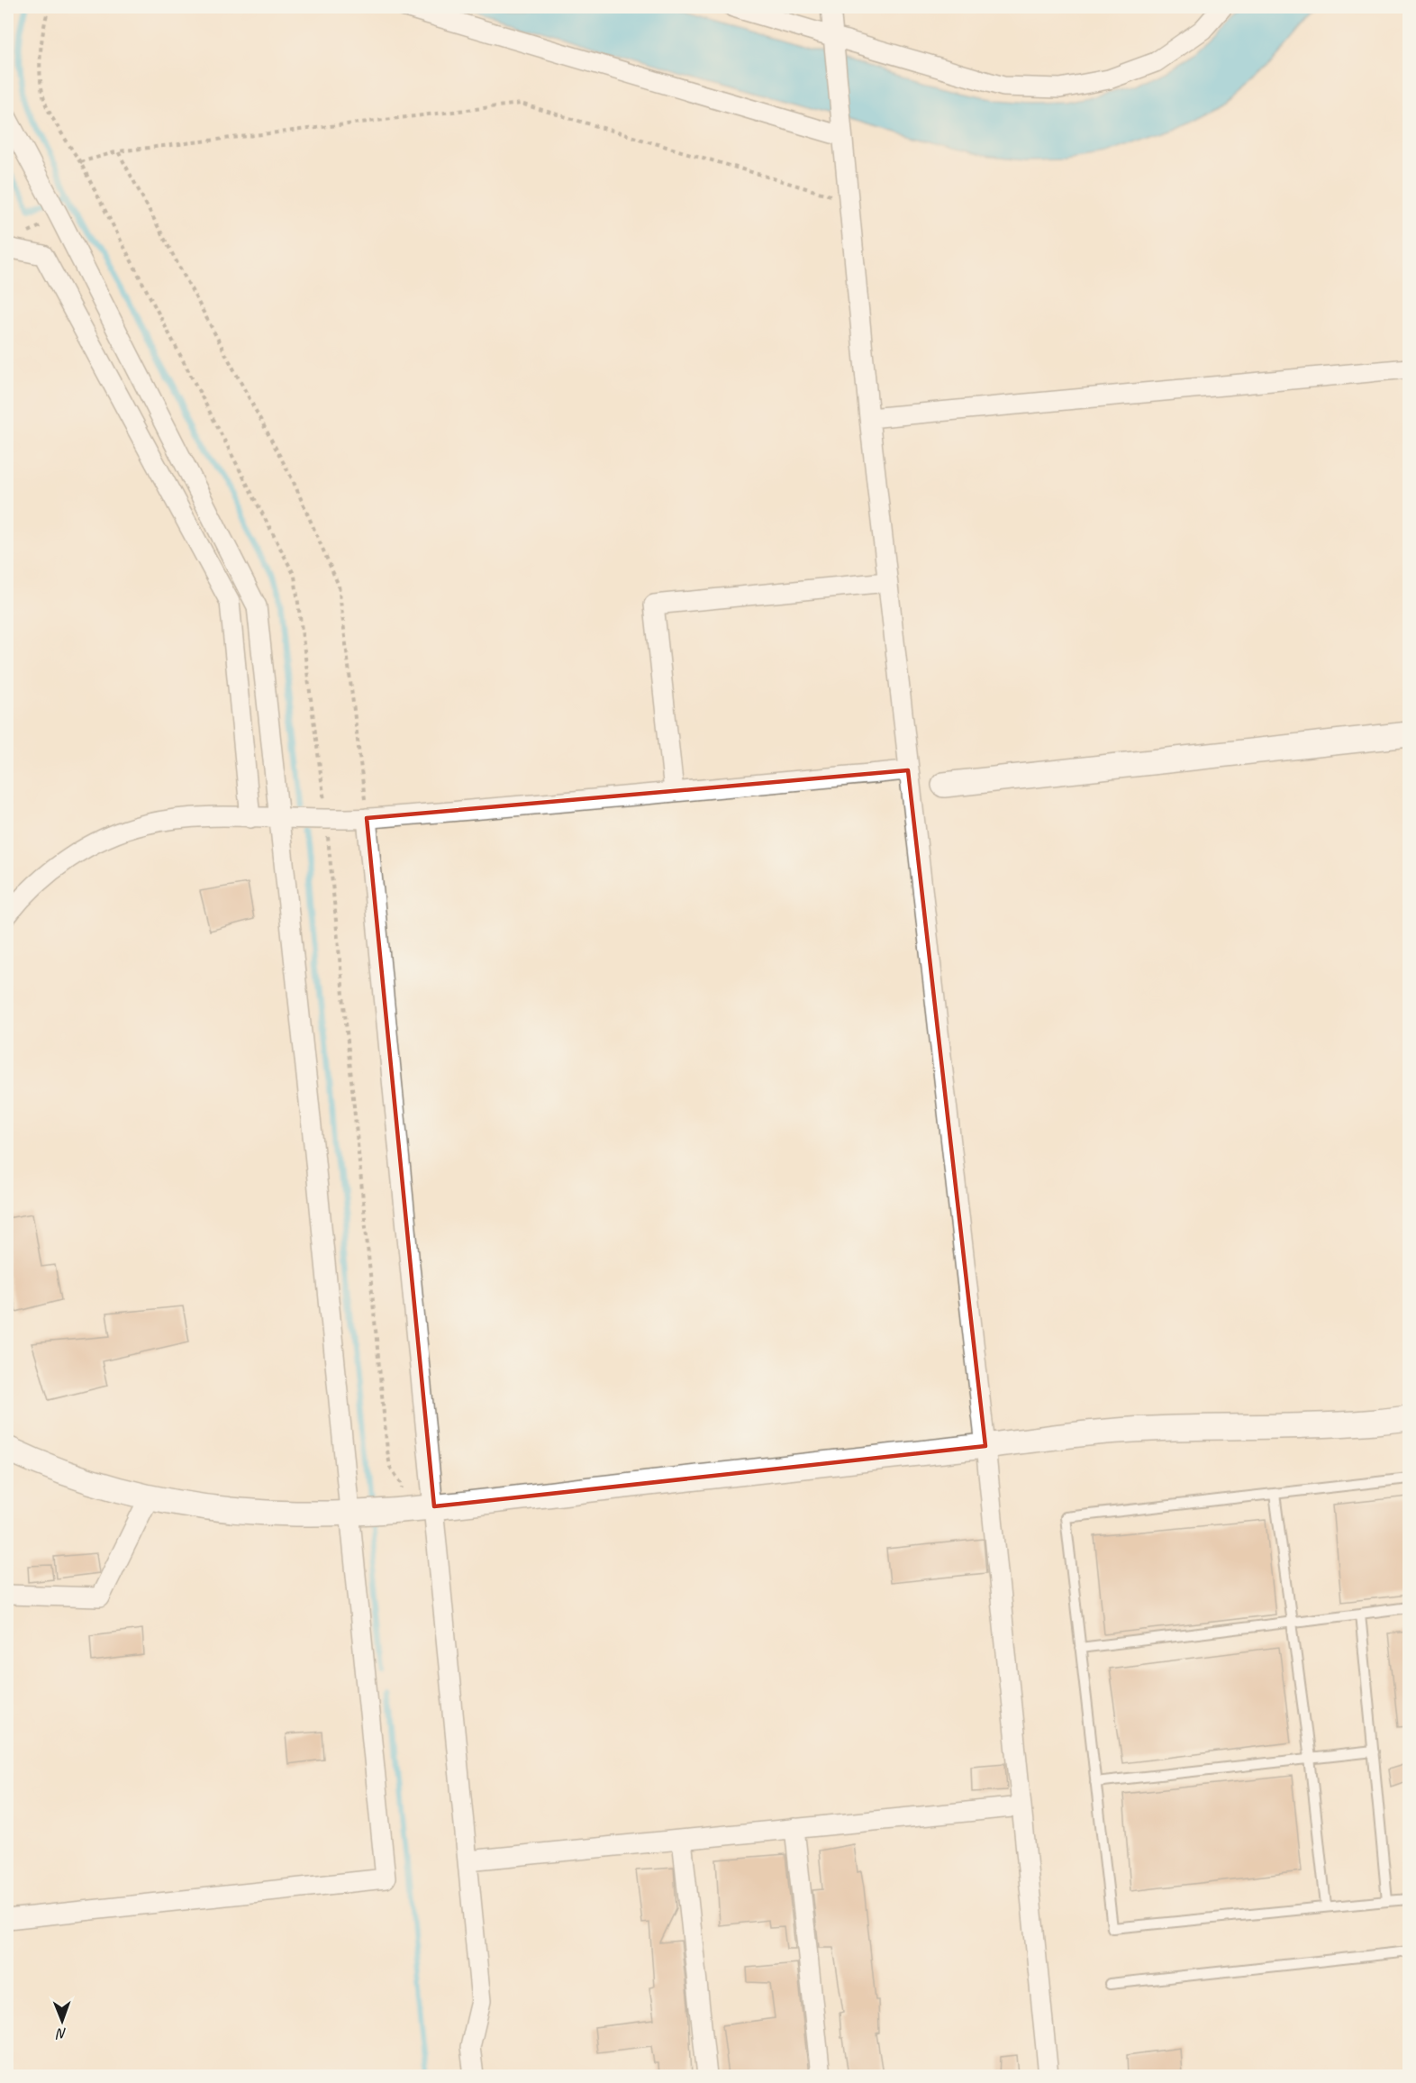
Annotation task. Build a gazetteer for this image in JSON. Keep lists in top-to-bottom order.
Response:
{
  "north": "bottom"
}
